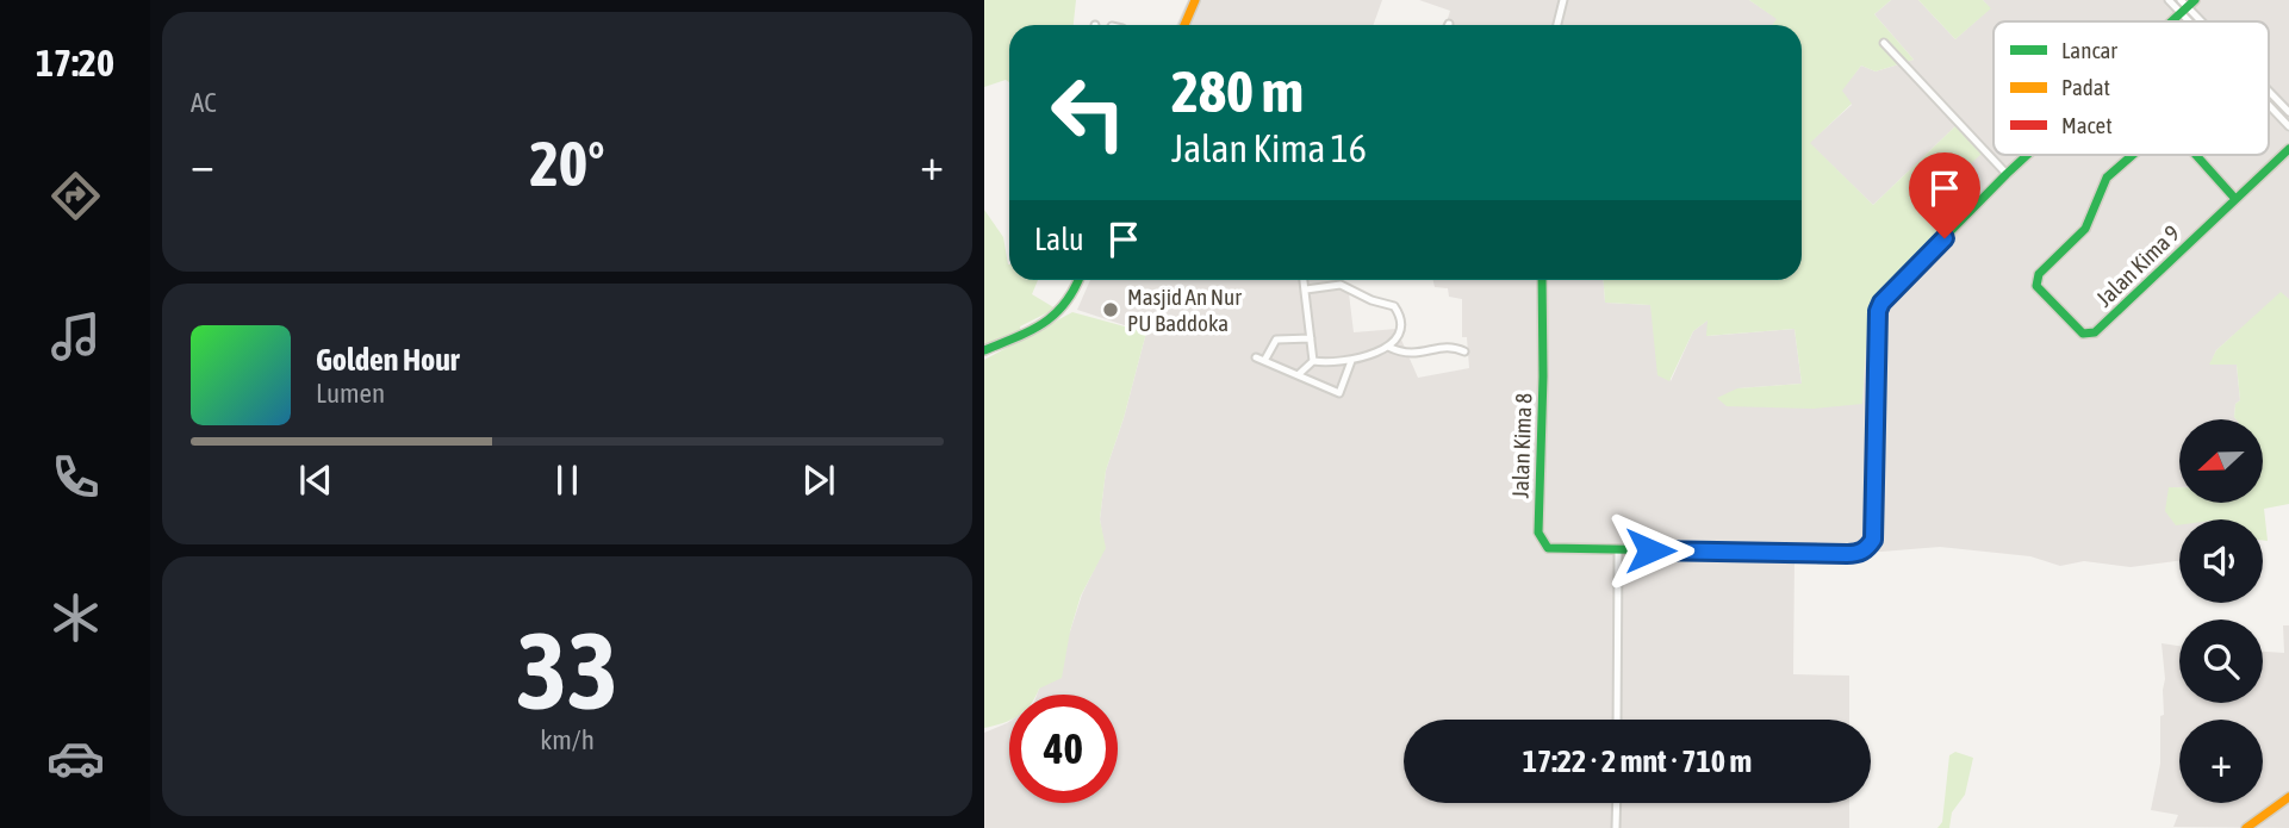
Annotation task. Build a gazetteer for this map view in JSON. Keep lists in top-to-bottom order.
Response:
{
  "streets": {
    "street": ["Jalan Kima 9", "Jalan Kima 8"]
  },
  "places": ["Masjid An Nur PU Baddoka"],
  "legend": ["Lancar", "Padat", "Macet"],
  "north": "left",
  "page": {
    "tabs": "17:20",
    "tile": [
      "AC",
      ["33", "km/h"]
    ],
    "turn": ["280 m", "Jalan Kima 16"],
    "heat": ["−", "20°", "+"],
    "then": "Lalu",
    "song": ["Golden Hour", "Lumen"],
    "map_buttons": "+",
    "limit": "40",
    "trip": "17:22 · 2 mnt · 710 m"
  }
}
